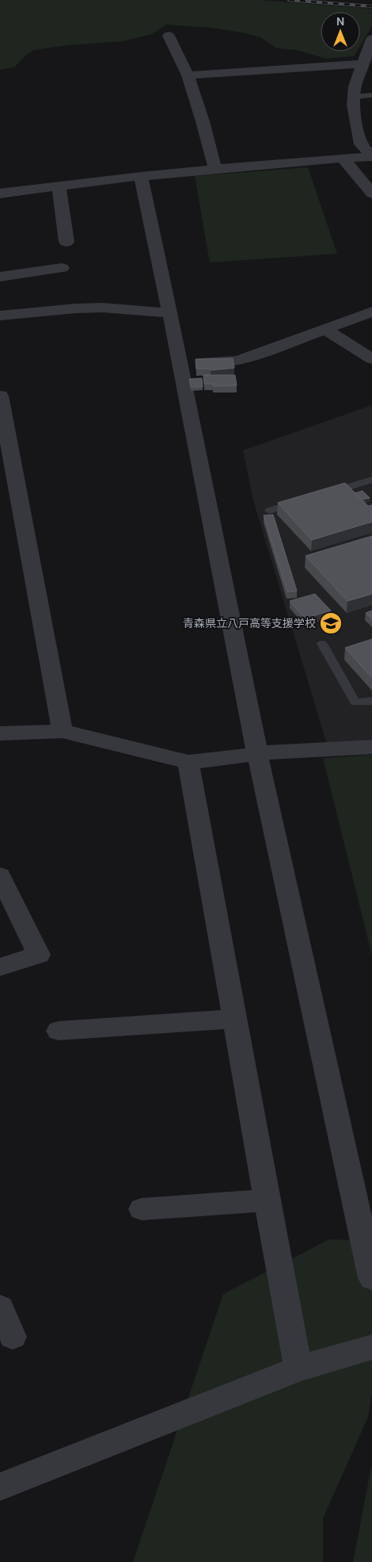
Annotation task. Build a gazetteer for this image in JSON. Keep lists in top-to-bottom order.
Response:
{
  "places": {
    "school or university": ["青森県立八戸高等支援学校"]
  },
  "north": "top"
}
